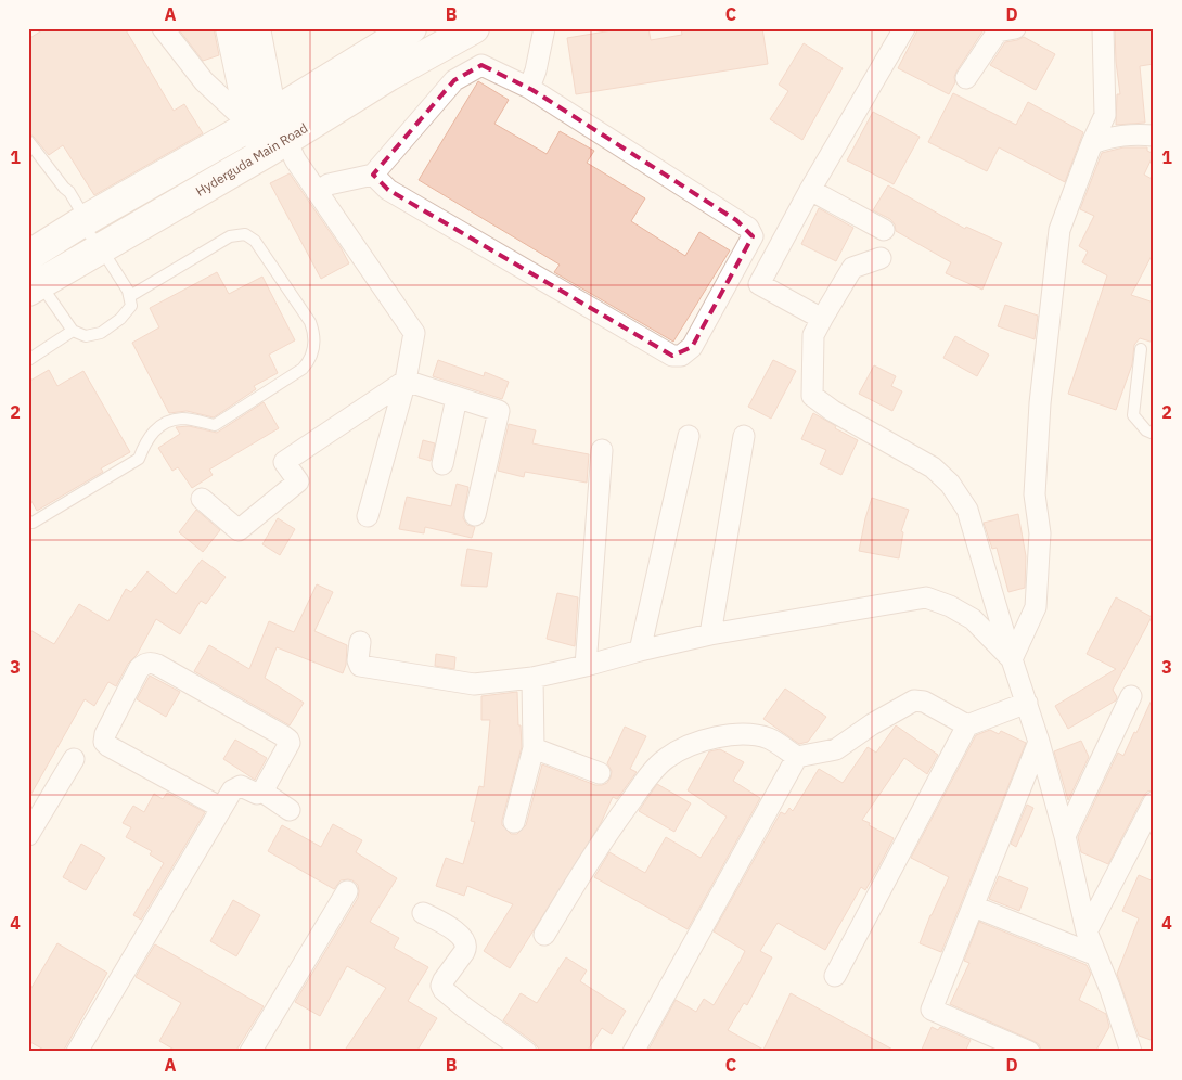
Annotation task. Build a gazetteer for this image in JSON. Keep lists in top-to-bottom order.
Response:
{
  "streets": {
    "main road": ["Hyderguda Main Road"]
  },
  "grid": {
    "columns": [
      "A",
      "B",
      "C",
      "D"
    ],
    "rows": [
      "1",
      "2",
      "3",
      "4"
    ]
  }
}
